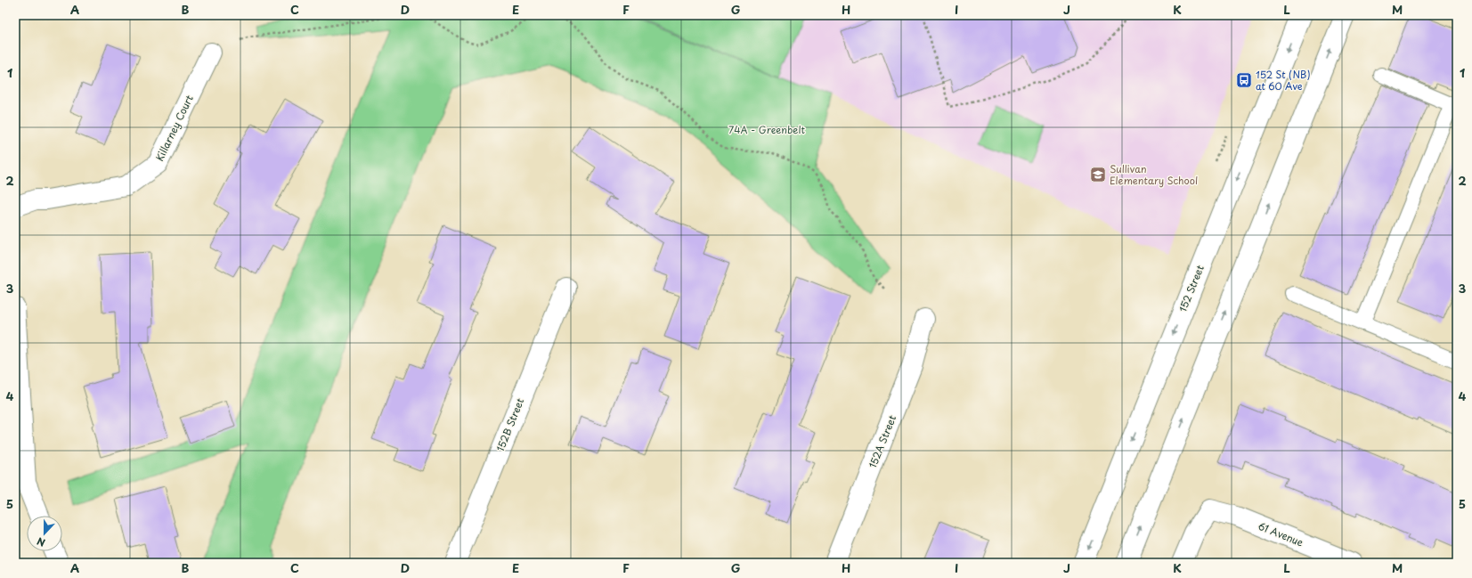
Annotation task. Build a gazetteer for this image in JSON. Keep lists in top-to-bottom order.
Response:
{
  "streets": {
    "street": [
      "Killarney Court",
      "152 Street",
      "152B Street",
      "152A Street",
      "61 Avenue"
    ]
  },
  "parks": ["74A - Greenbelt"],
  "places": {
    "bus stop": ["152 St (NB) at 60 Ave"],
    "school or university": ["Sullivan Elementary School"]
  },
  "north": "bottom",
  "grid": {
    "columns": [
      "A",
      "B",
      "C",
      "D",
      "E",
      "F",
      "G",
      "H",
      "I",
      "J",
      "K",
      "L",
      "M"
    ],
    "rows": [
      "1",
      "2",
      "3",
      "4",
      "5"
    ]
  }
}
